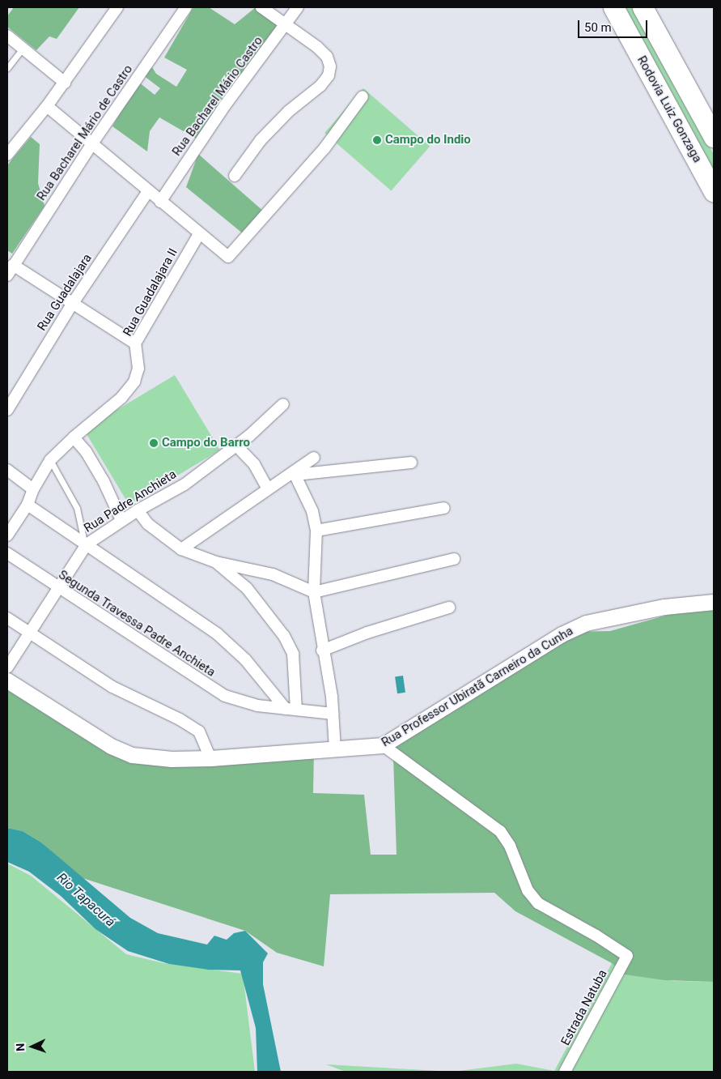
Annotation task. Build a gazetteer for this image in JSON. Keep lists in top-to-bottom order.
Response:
{
  "streets": {
    "highway": ["Rodovia Luiz Gonzaga"],
    "street": [
      "Rua Bacharel Mário Castro",
      "Rua Bacharel Mário de Castro",
      "Rua Guadalajara",
      "Rua Guadalajara II",
      "Rua Padre Anchieta",
      "Segunda Travessa Padre Anchieta",
      "Rua Professor Ubiratã Carneiro da Cunha",
      "Estrada Natuba"
    ]
  },
  "crossings": [
    ["Rua Padre Anchieta", "Segunda Travessa Padre Anchieta"],
    ["Rua Professor Ubiratã Carneiro da Cunha", "Estrada Natuba"]
  ],
  "water": ["Rio Tapacurá"],
  "places": ["Campo do Indio", "Campo do Barro"],
  "scale_bar": "50 m",
  "north": "left"
}
